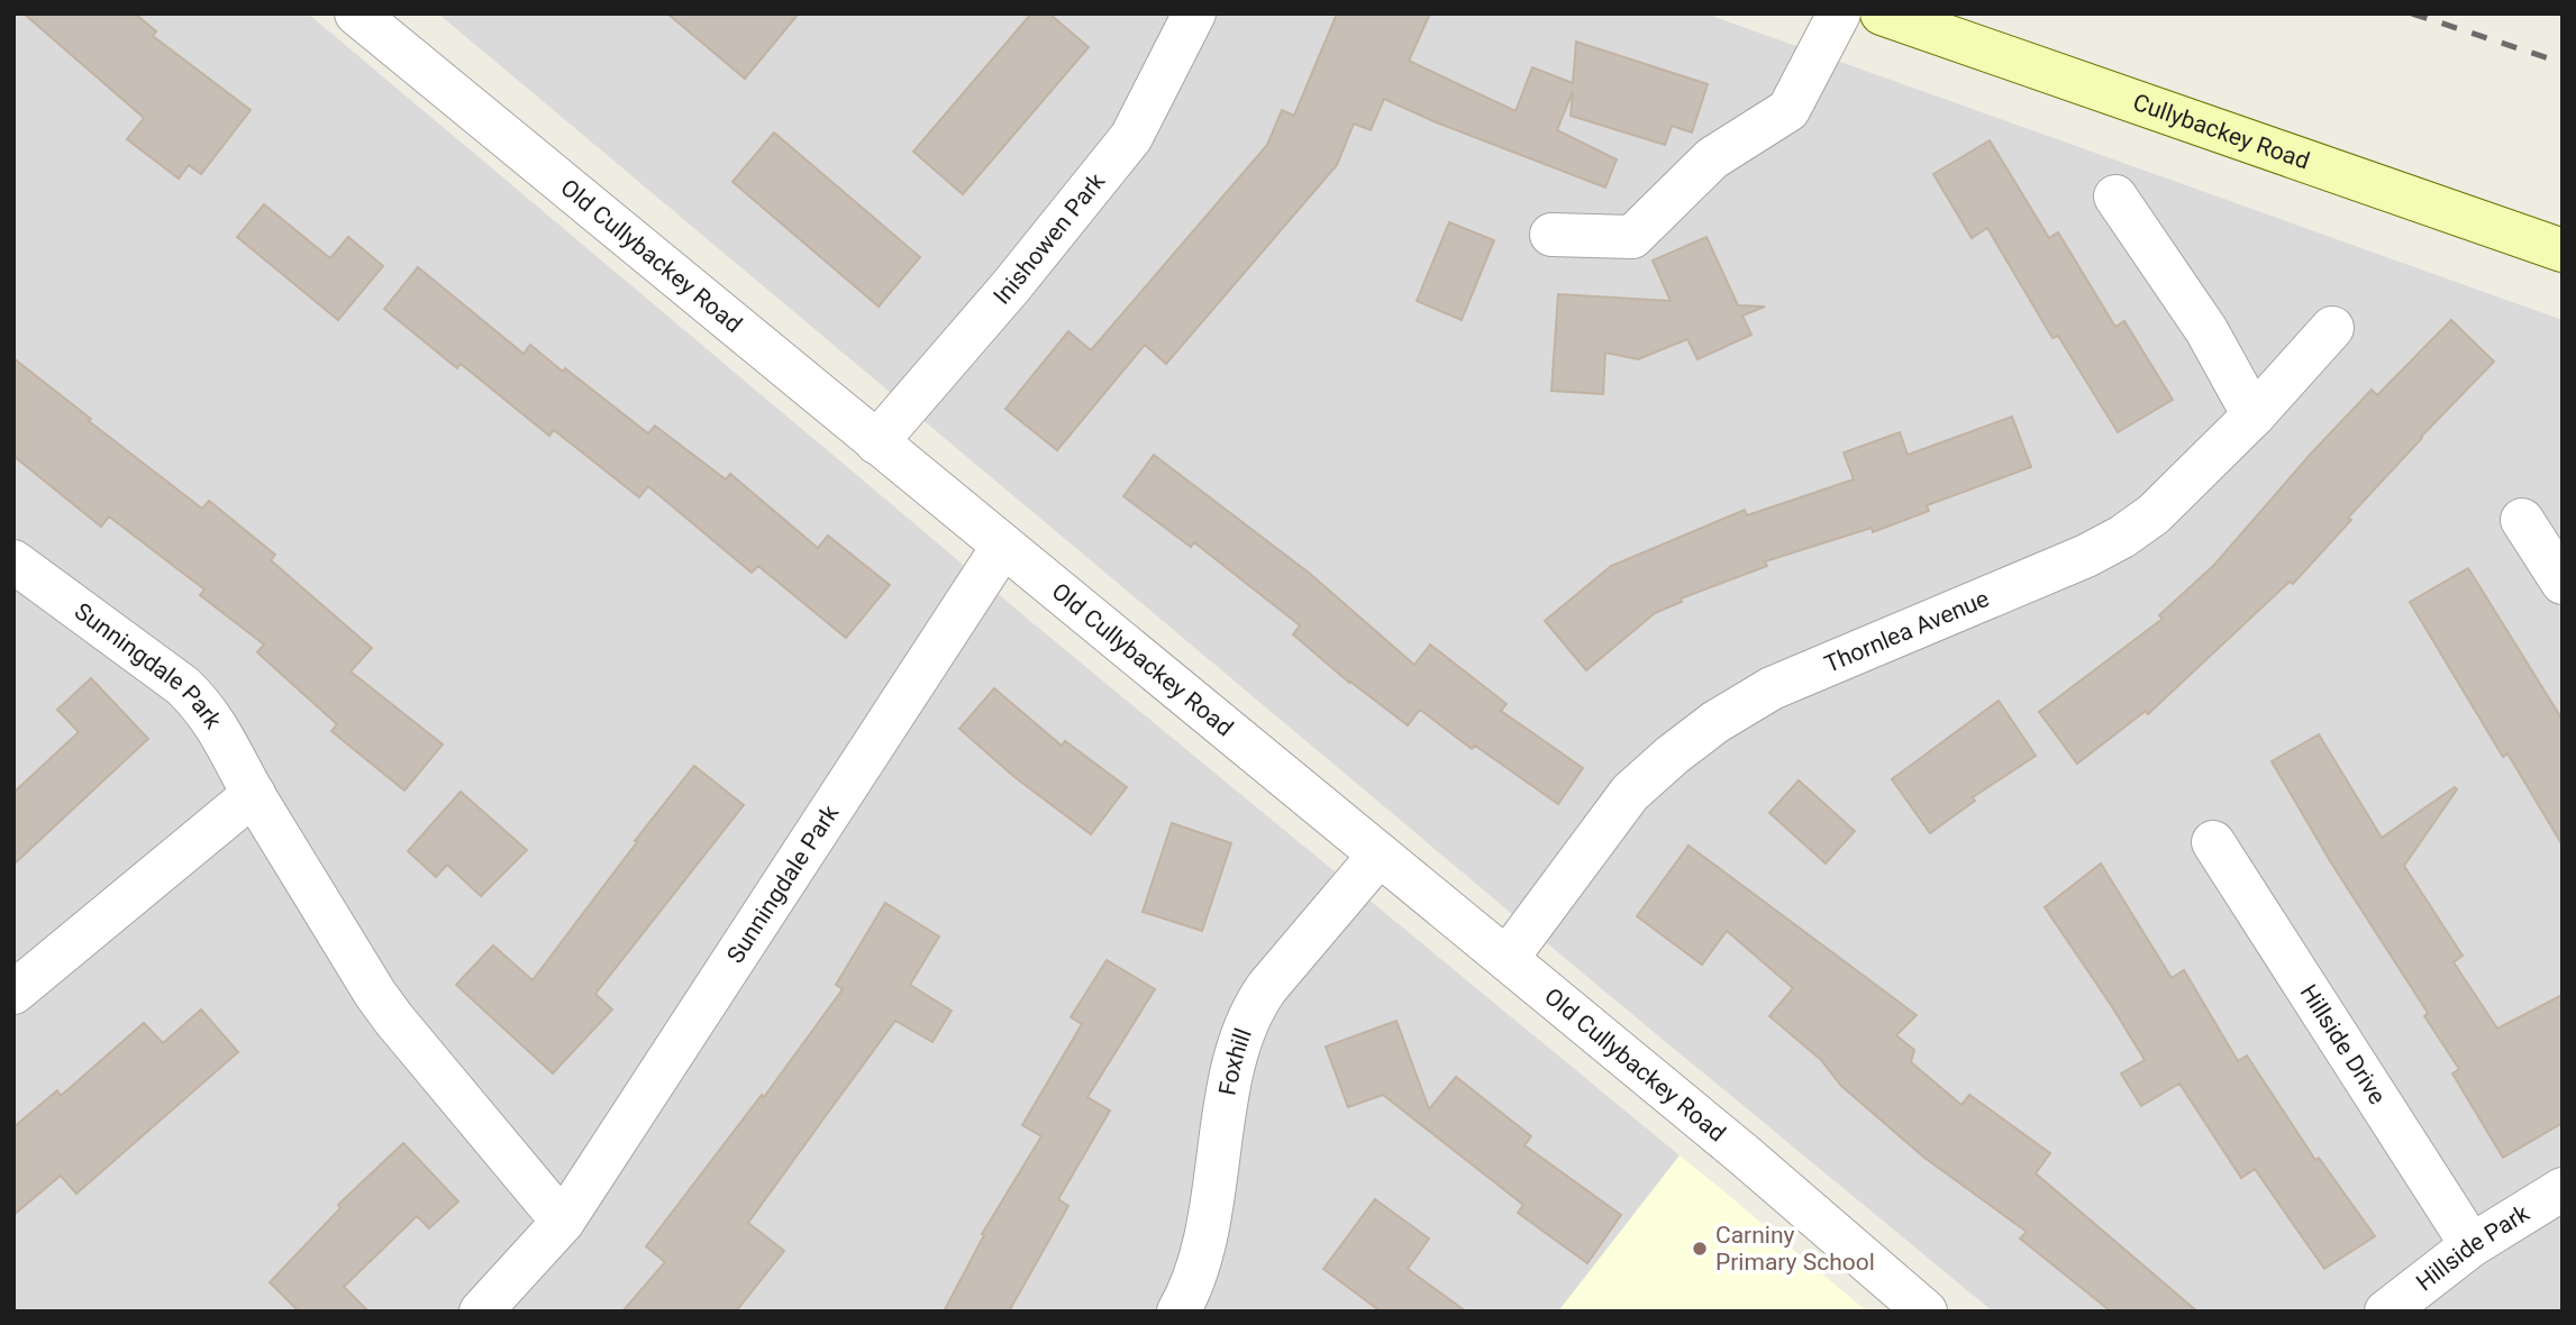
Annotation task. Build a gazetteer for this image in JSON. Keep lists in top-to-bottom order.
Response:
{
  "streets": {
    "main road": ["Cullybackey Road"],
    "street": [
      "Inishowen Park",
      "Old Cullybackey Road",
      "Thornlea Avenue",
      "Sunningdale Park",
      "Hillside Drive",
      "Foxhill",
      "Hillside Park"
    ]
  },
  "crossings": [
    ["Inishowen Park", "Old Cullybackey Road"],
    ["Old Cullybackey Road", "Thornlea Avenue"],
    ["Old Cullybackey Road", "Sunningdale Park"],
    ["Old Cullybackey Road", "Foxhill"],
    ["Hillside Drive", "Hillside Park"]
  ],
  "places": ["Carniny Primary School"]
}
